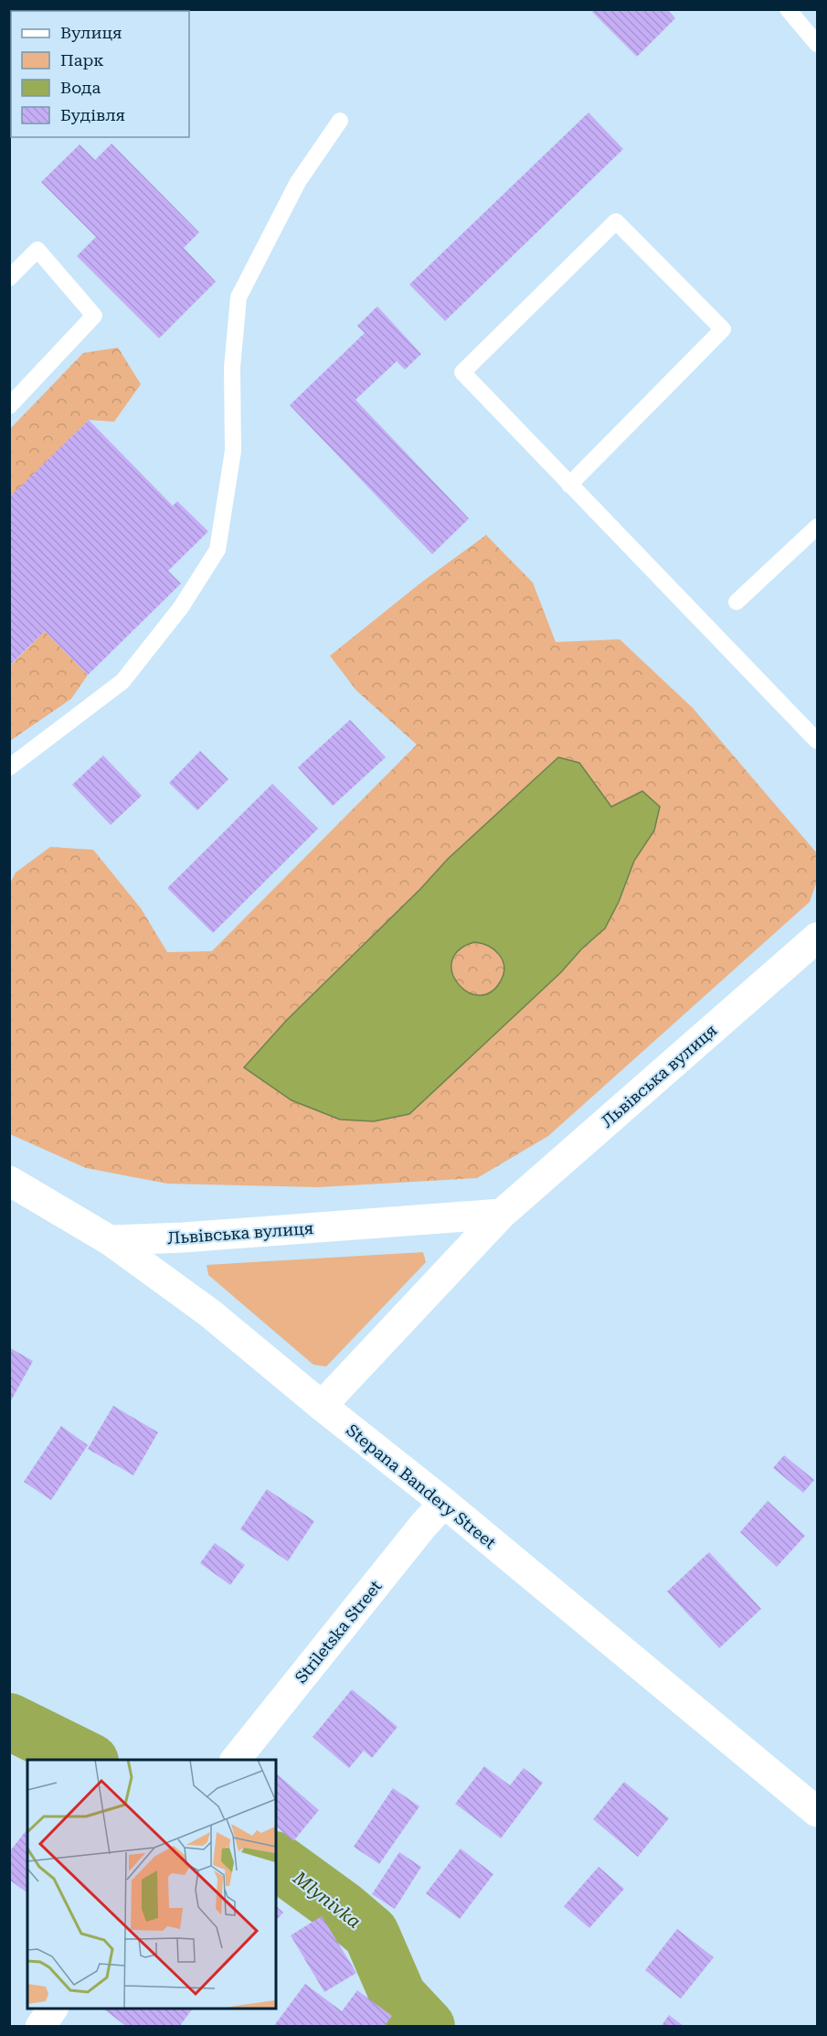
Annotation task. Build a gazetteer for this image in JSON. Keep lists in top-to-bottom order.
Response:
{
  "streets": {
    "street": ["Львівська вулиця", "Stepana Bandery Street", "Striletska Street"]
  },
  "crossings": [
    ["Львівська вулиця", "Stepana Bandery Street"],
    ["Stepana Bandery Street", "Striletska Street"]
  ],
  "water": ["Mlynivka"],
  "legend": [
    "Вулиця",
    "Парк",
    "Вода",
    "Будівля"
  ]
}
